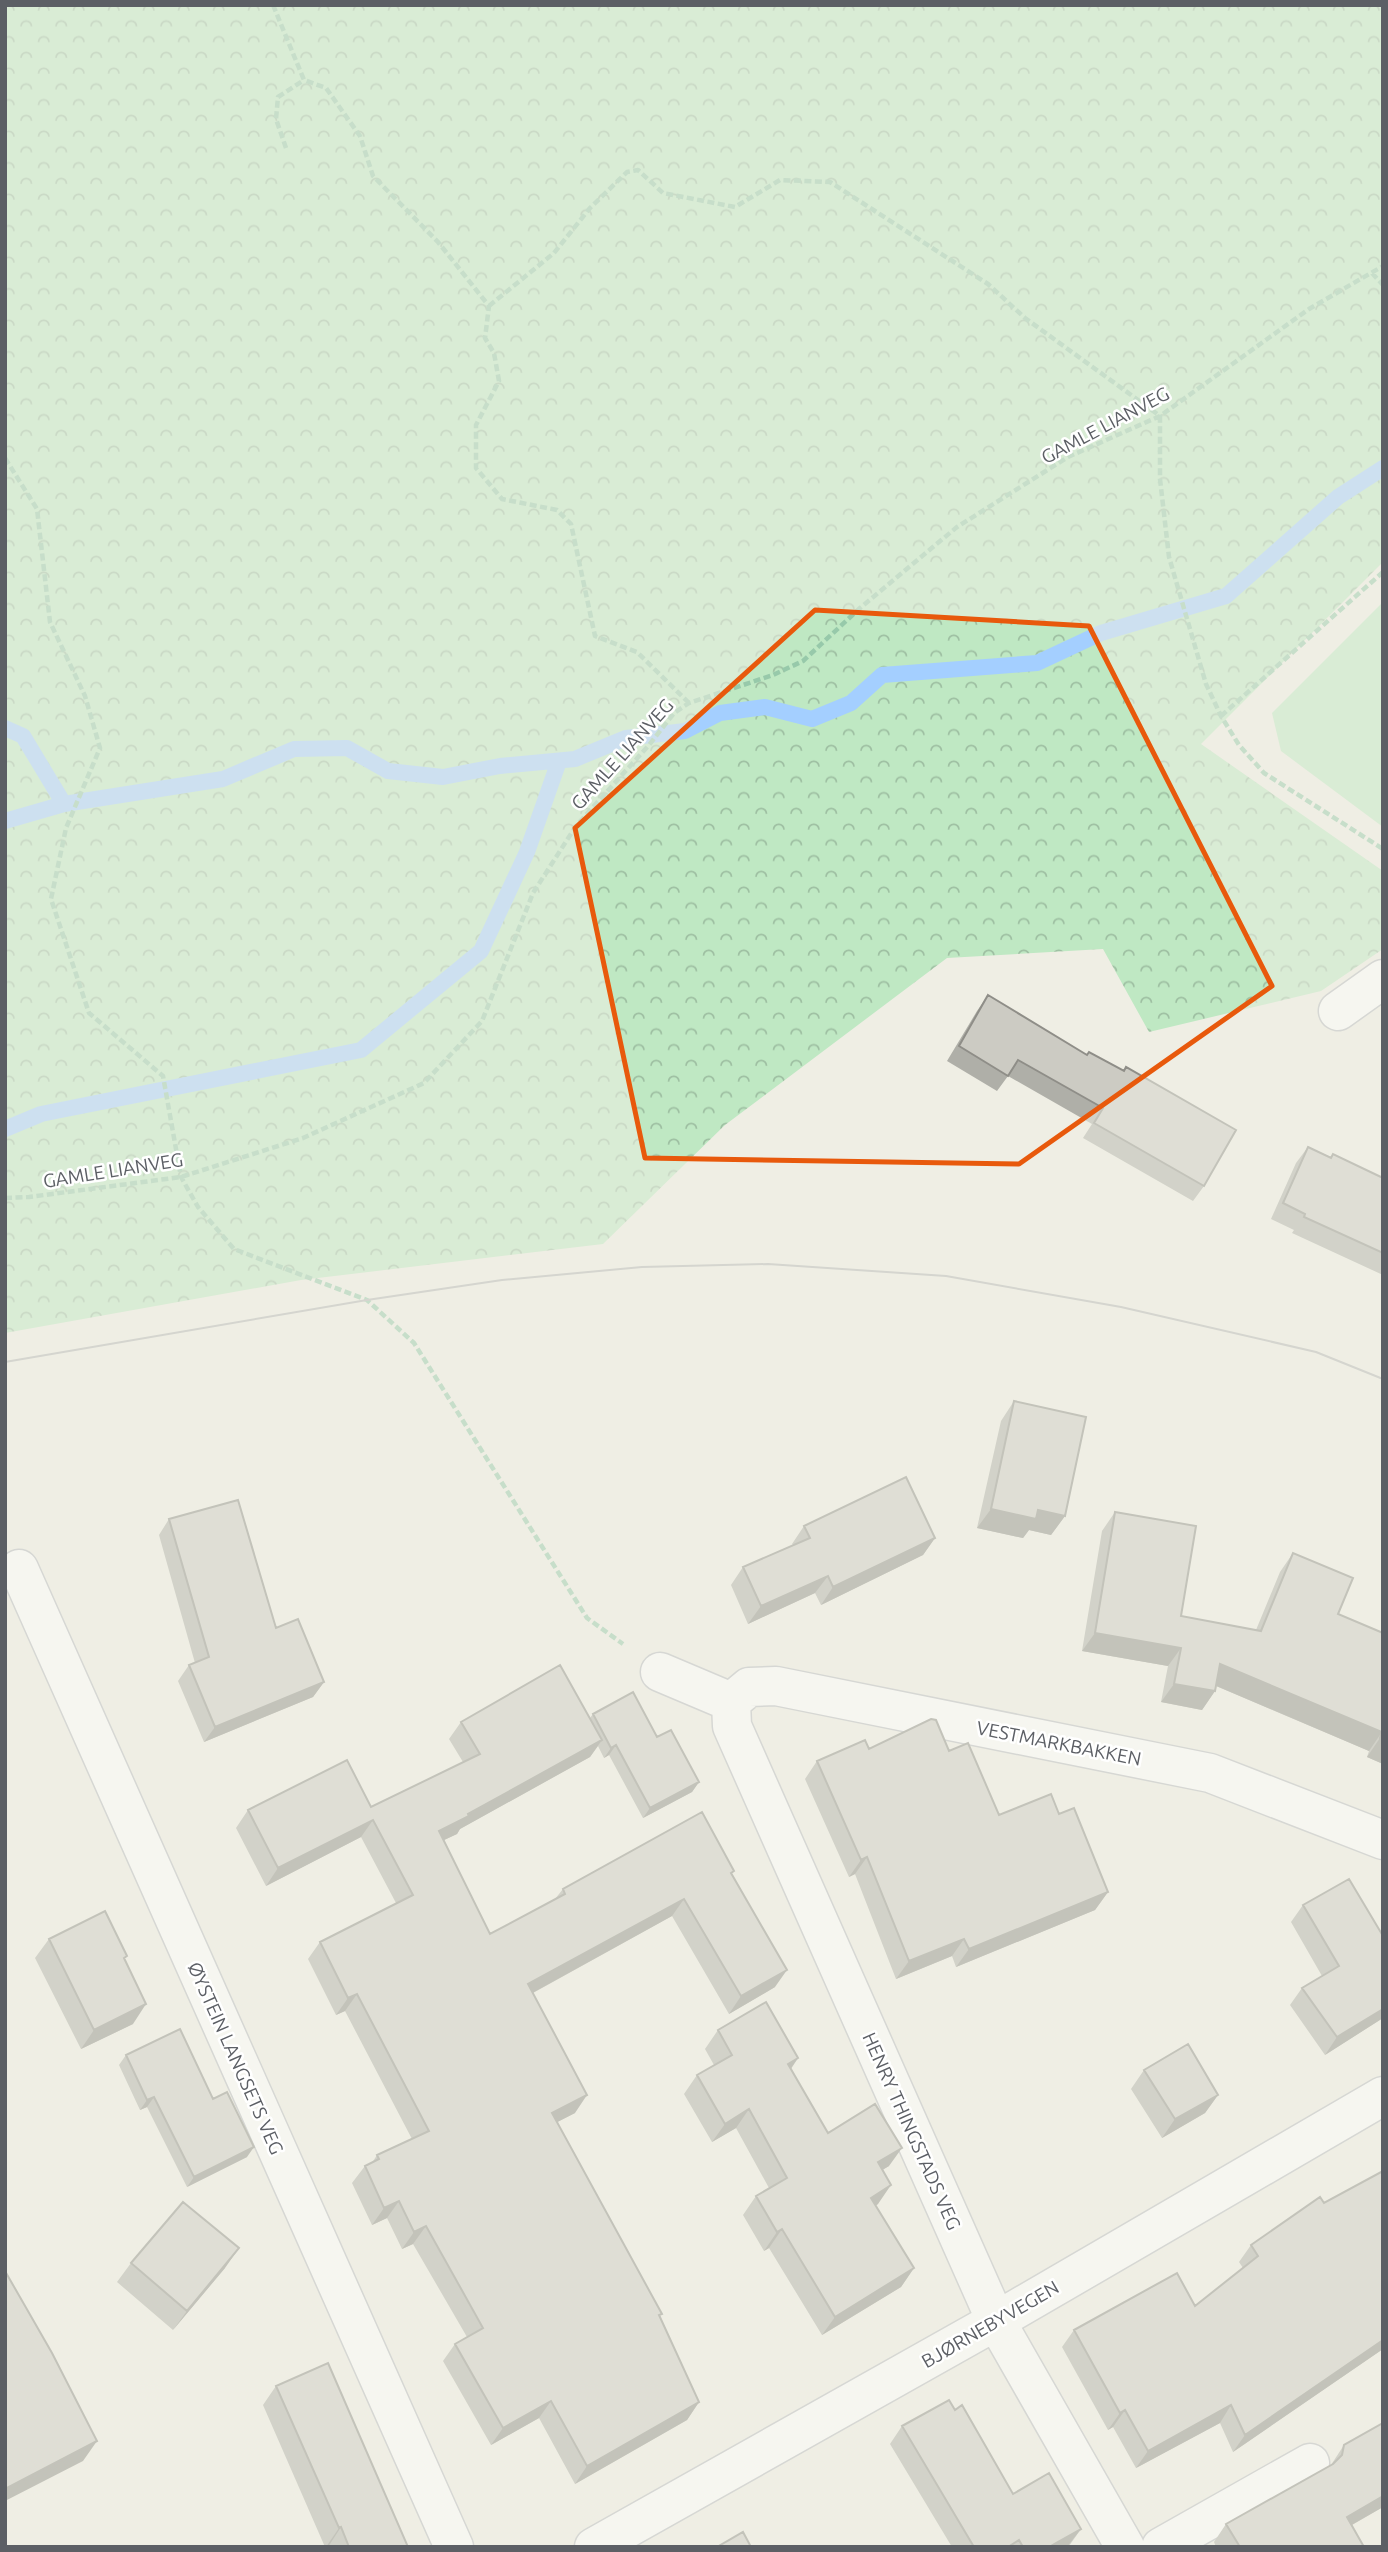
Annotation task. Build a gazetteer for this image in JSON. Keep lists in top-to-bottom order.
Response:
{
  "streets": {
    "street": [
      "VESTMARKBAKKEN",
      "ØYSTEIN LANGSETS VEG",
      "HENRY THINGSTADS VEG",
      "BJØRNEBYVEGEN"
    ],
    "path": ["GAMLE LIANVEG"]
  },
  "crossings": [
    ["VESTMARKBAKKEN", "HENRY THINGSTADS VEG"],
    ["HENRY THINGSTADS VEG", "BJØRNEBYVEGEN"]
  ]
}
